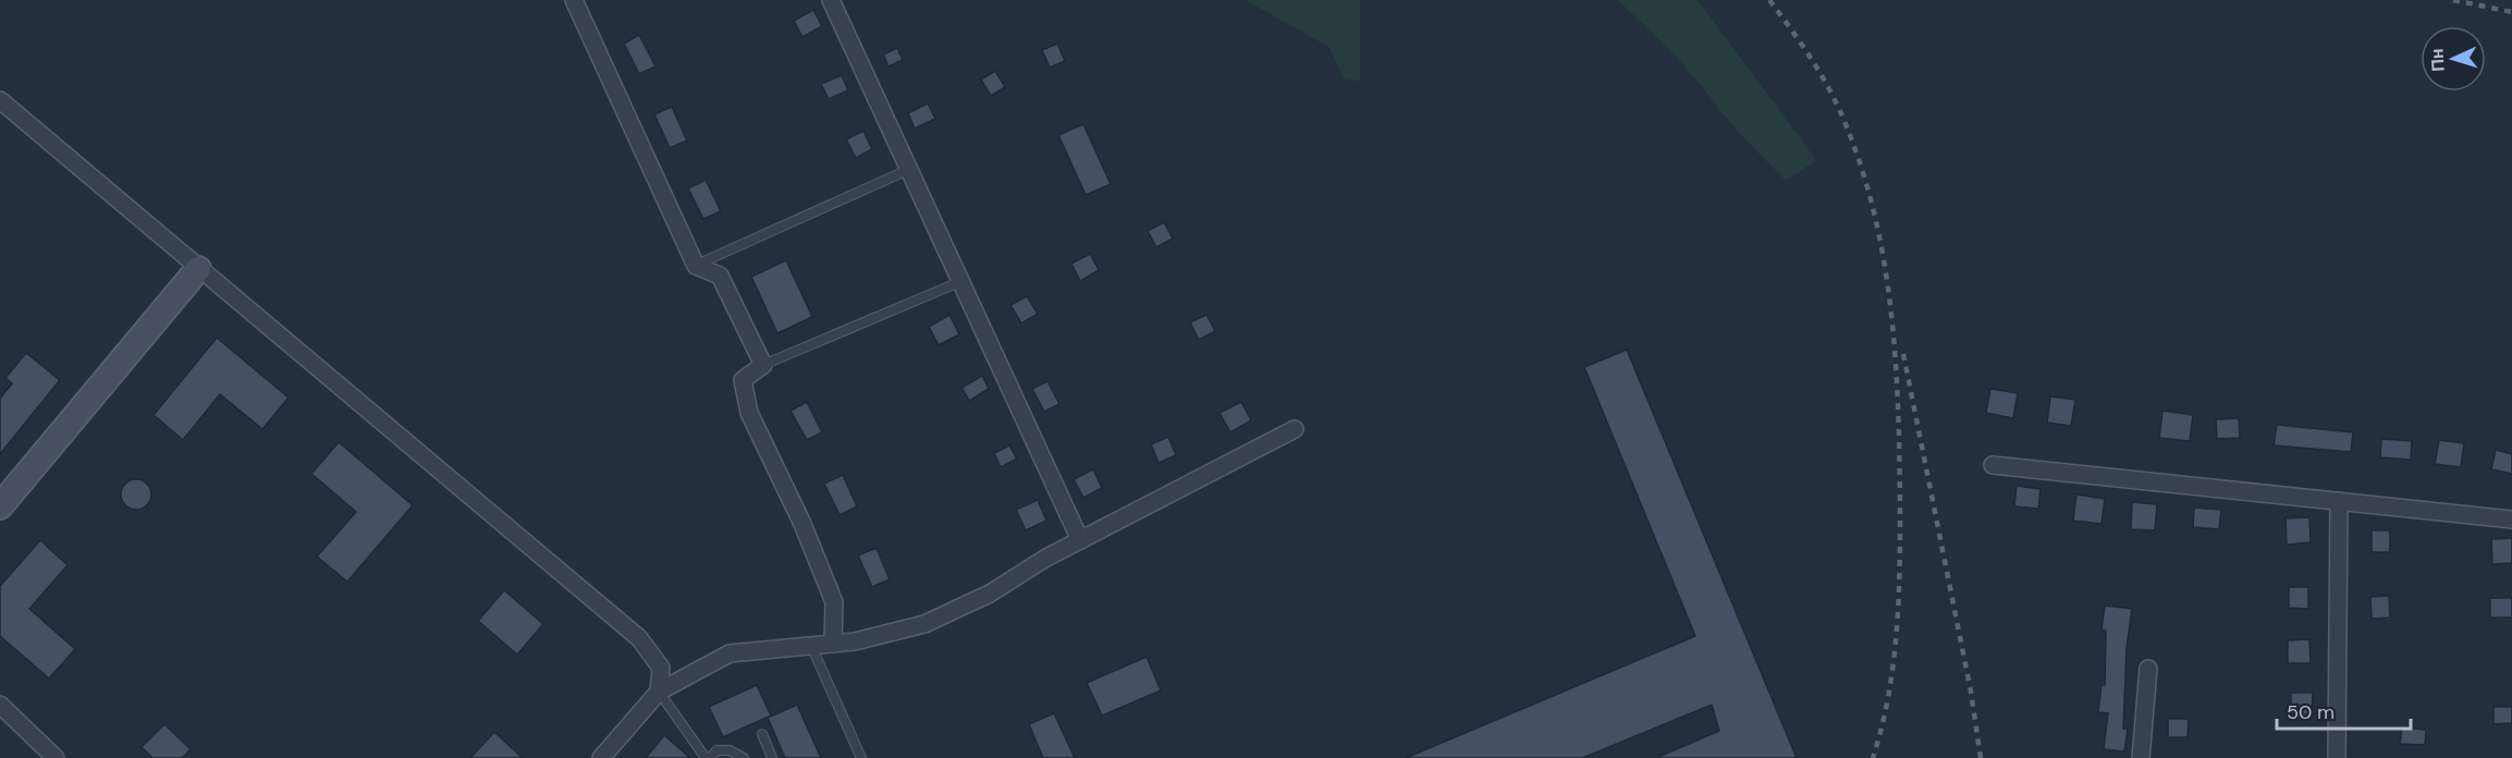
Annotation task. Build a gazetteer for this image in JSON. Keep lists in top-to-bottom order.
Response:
{
  "scale_bar": "50 m",
  "north": "left"
}
